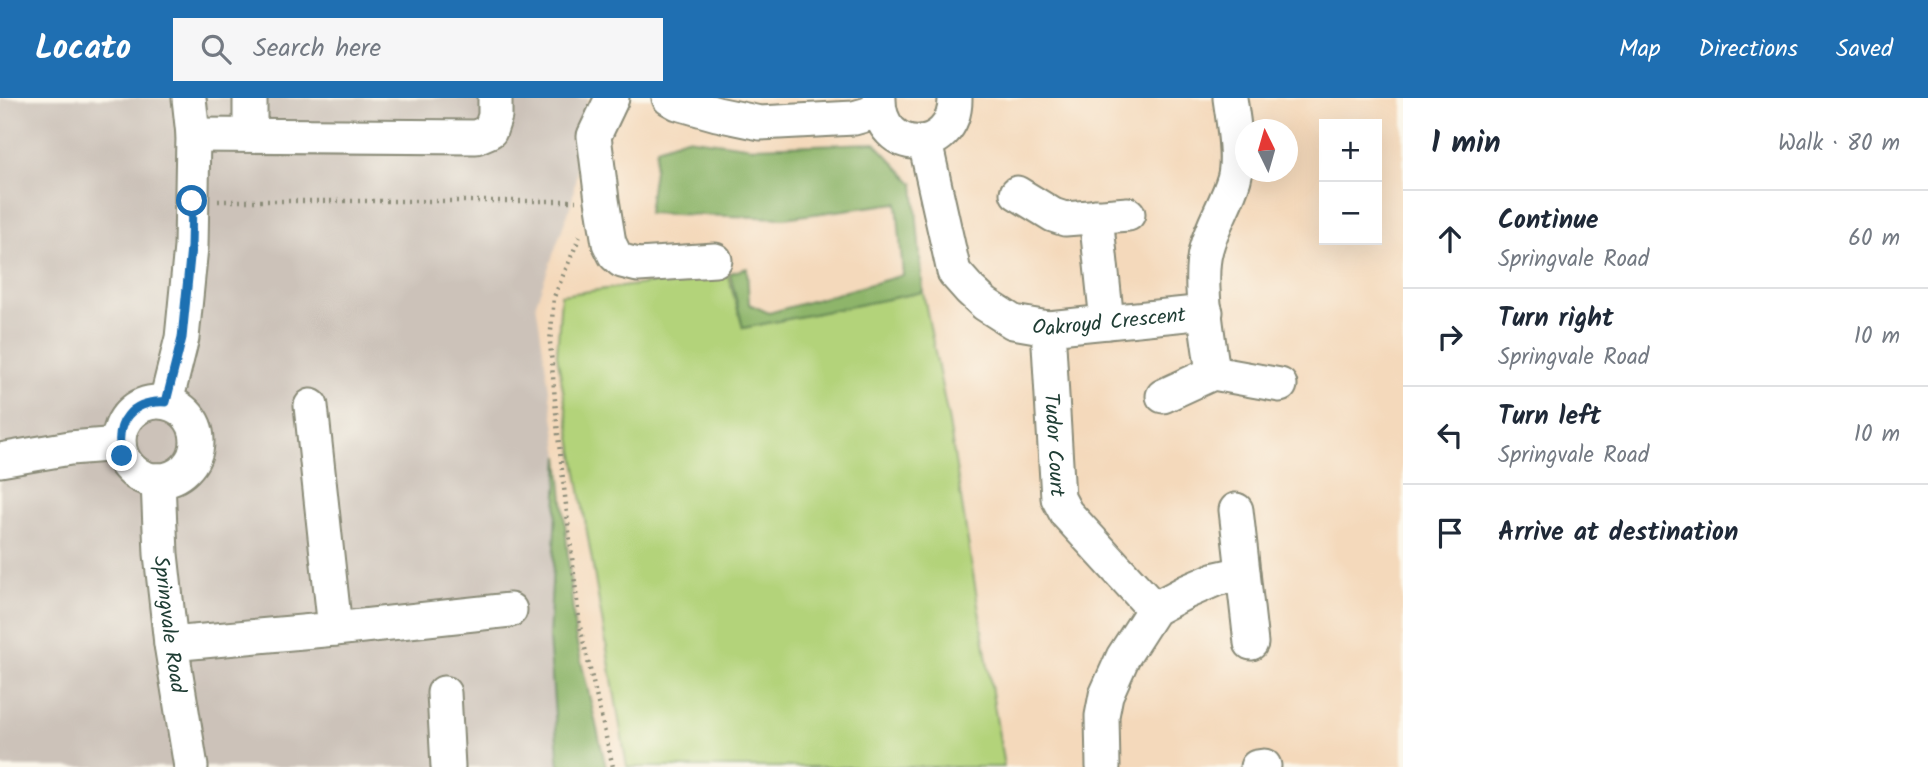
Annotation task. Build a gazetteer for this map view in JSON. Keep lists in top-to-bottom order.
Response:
{
  "streets": {
    "street": ["Oakroyd Crescent", "Tudor Court", "Springvale Road"]
  },
  "crossings": [
    ["Oakroyd Crescent", "Tudor Court"]
  ],
  "north": "top",
  "page": {
    "header": "Locato",
    "search": "Search here",
    "nav": ["Map", "Directions", "Saved"],
    "heading": ["1 min", "Walk · 80 m"],
    "map_buttons": ["+", "−"],
    "list": [
      ["Continue", "Springvale Road", "60 m"],
      ["Turn right", "Springvale Road", "10 m"],
      ["Turn left", "Springvale Road", "10 m"],
      "Arrive at destination"
    ]
  }
}
